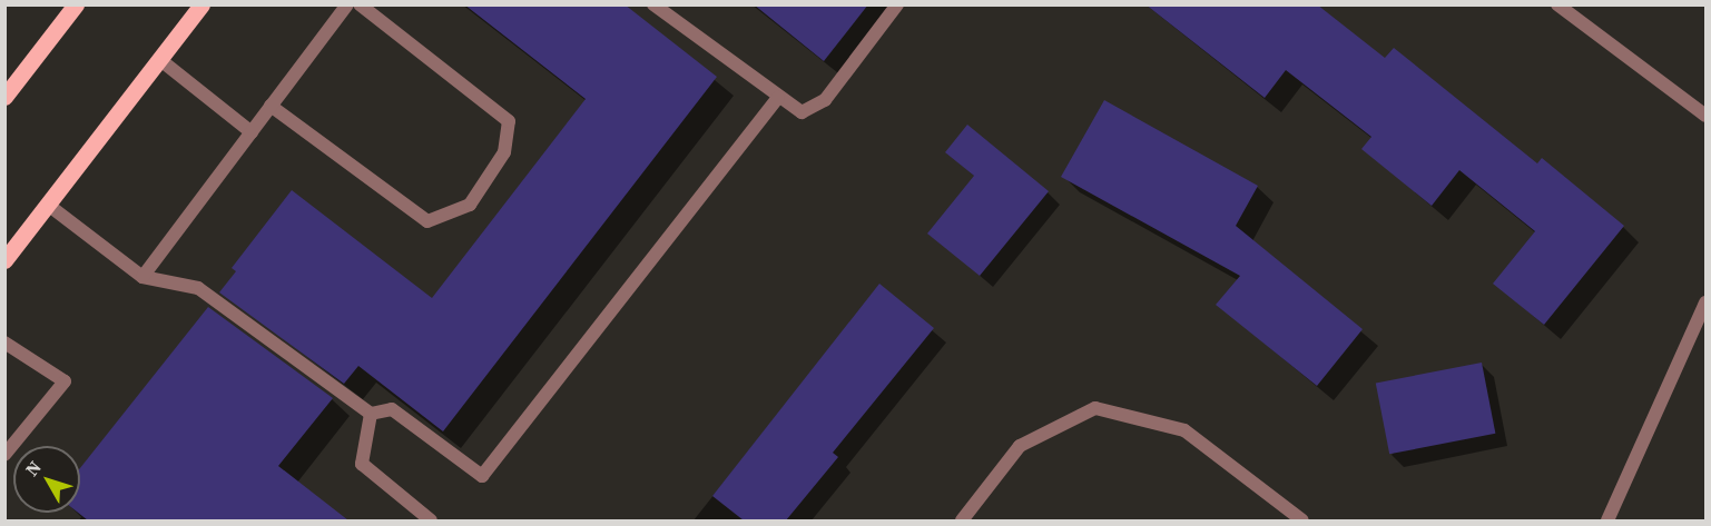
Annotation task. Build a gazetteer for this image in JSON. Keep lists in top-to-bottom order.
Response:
{
  "north": "top left"
}
